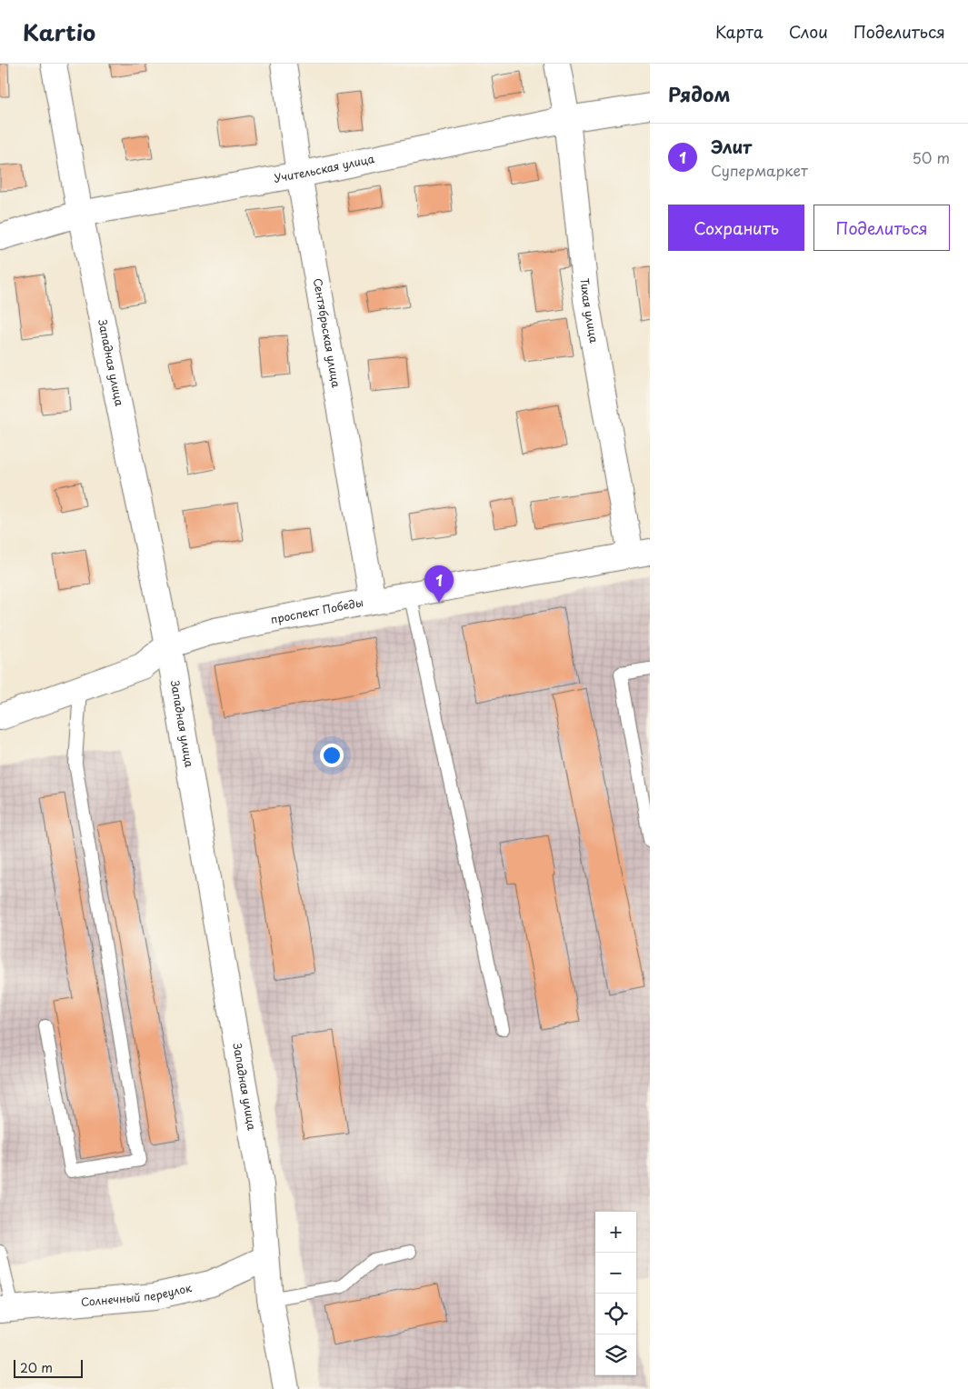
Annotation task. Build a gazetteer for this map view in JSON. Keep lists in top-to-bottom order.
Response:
{
  "streets": {
    "street": [
      "Учительская улица",
      "Тихая улица",
      "Сентябрьская улица",
      "Западная улица",
      "проспект Победы",
      "Солнечный переулок"
    ]
  },
  "crossings": [
    ["Учительская улица", "Тихая улица"],
    ["Учительская улица", "Сентябрьская улица"],
    ["Учительская улица", "Западная улица"],
    ["Тихая улица", "проспект Победы"],
    ["Сентябрьская улица", "проспект Победы"],
    ["Западная улица", "проспект Победы"],
    ["Западная улица", "Солнечный переулок"]
  ],
  "scale_bar": "20 m",
  "page": {
    "header": "Kartio",
    "nav": ["Карта", "Слои", "Поделиться"],
    "heading": "Рядом",
    "list": [
      {
        "mark": "1",
        "name": "Элит",
        "note": "Супермаркет",
        "value": "50 m"
      }
    ],
    "buttons": ["Сохранить", "Поделиться"],
    "pins": "1",
    "map_buttons": ["+", "−"],
    "scale": "20 m"
  }
}
